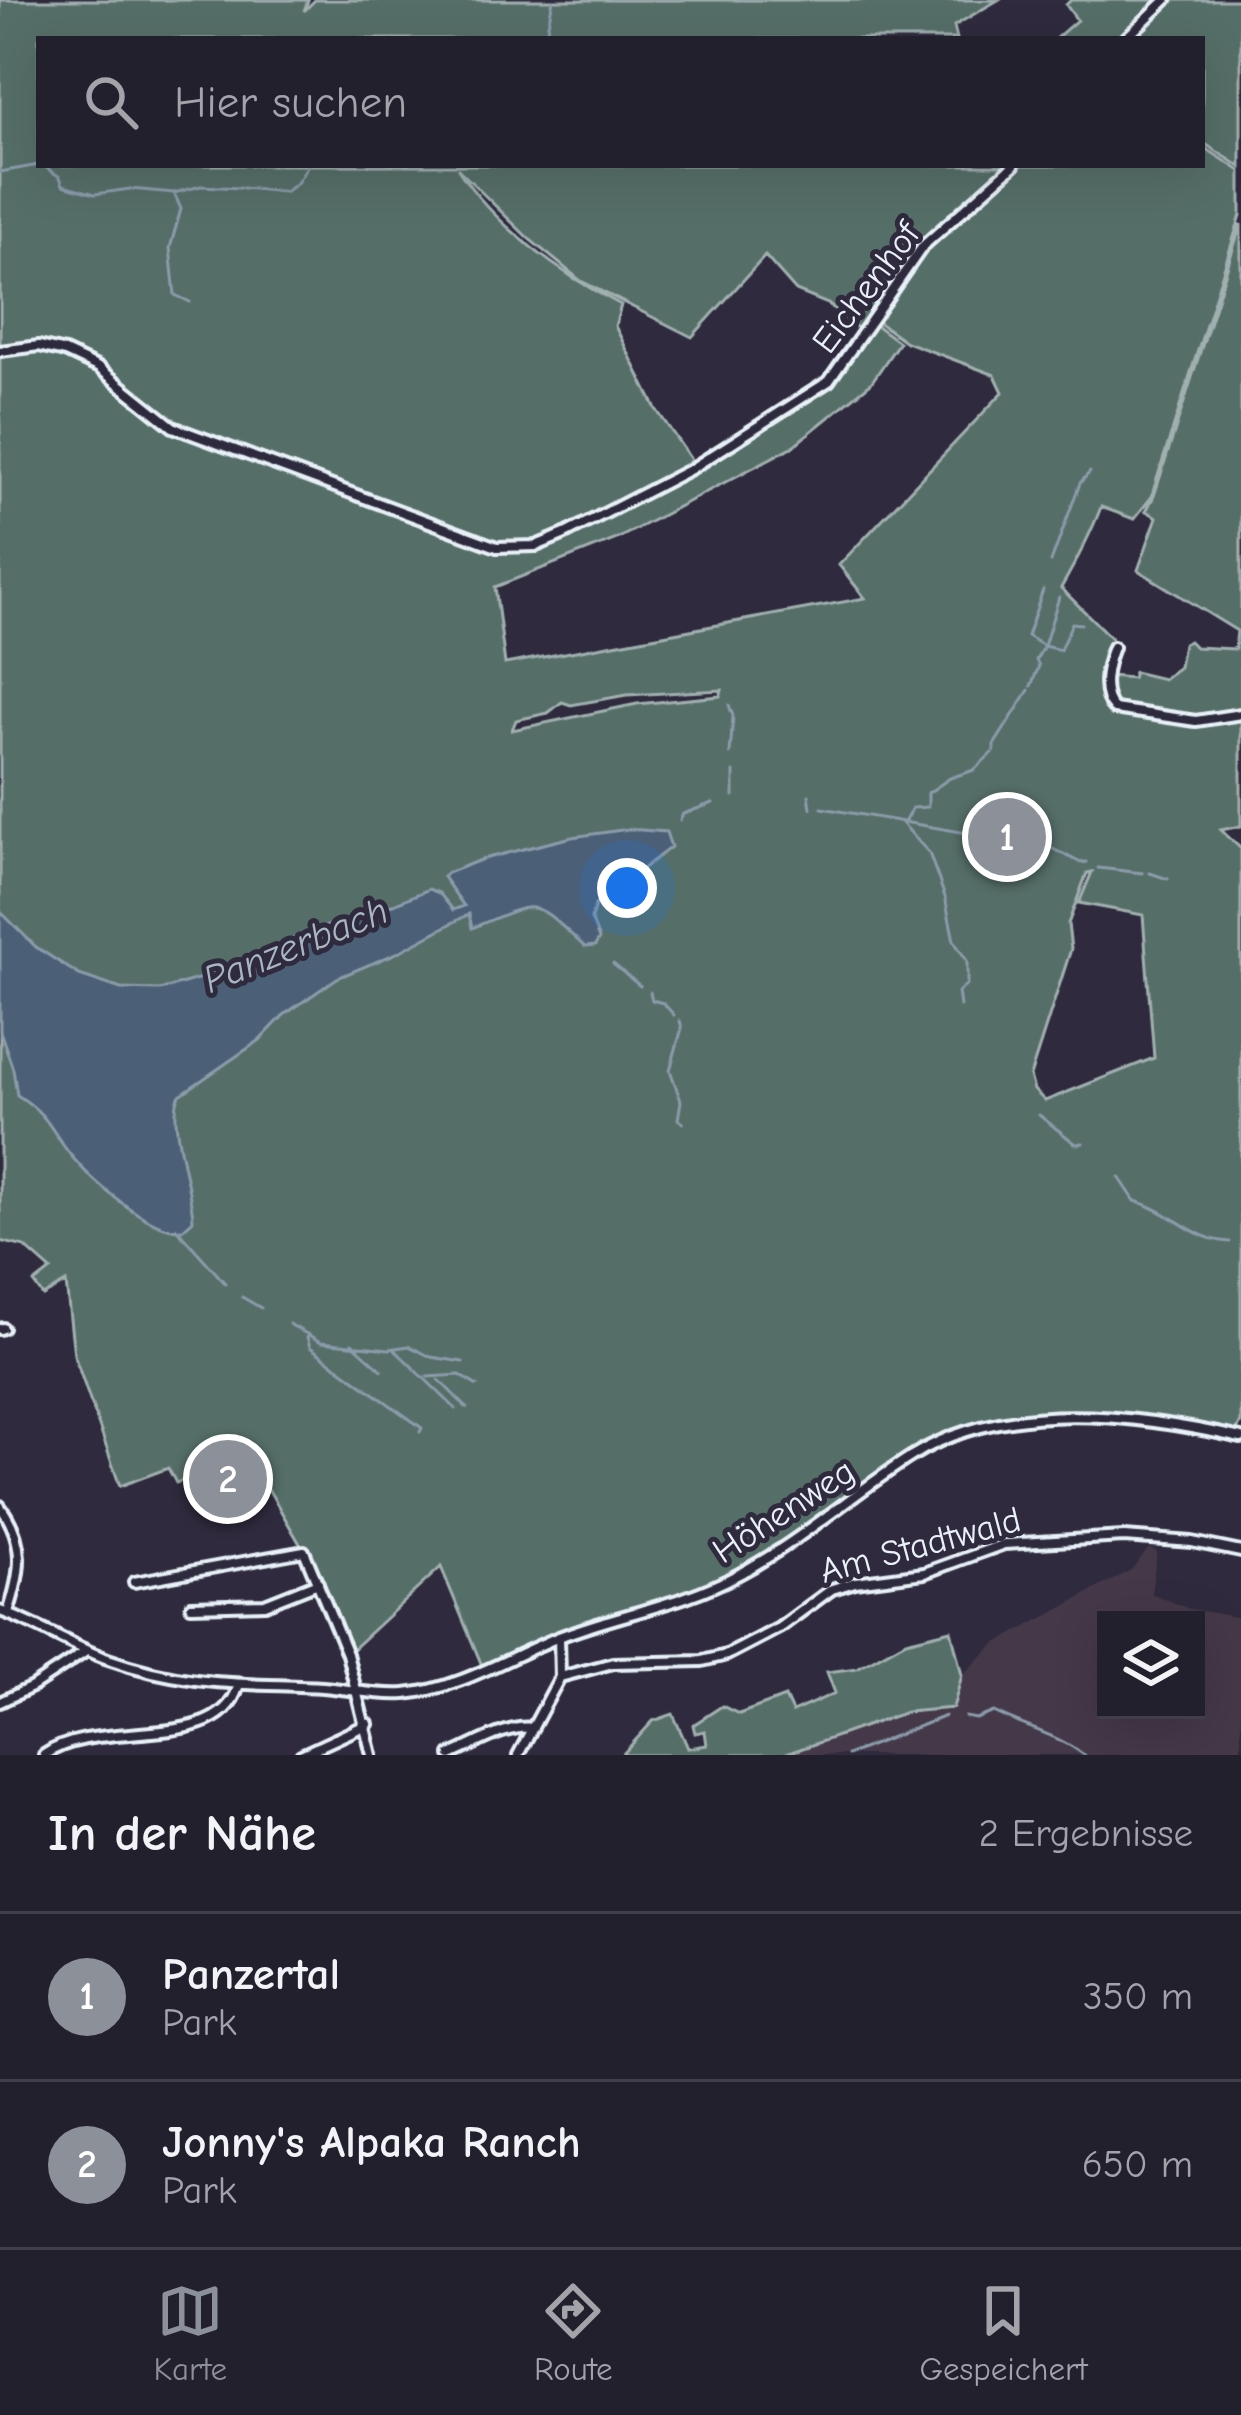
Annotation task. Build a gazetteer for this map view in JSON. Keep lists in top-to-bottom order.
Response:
{
  "streets": {
    "street": ["Eichenhof", "Höhenweg", "Am Stadtwald"]
  },
  "water": ["Panzerbach"],
  "page": {
    "search": "Hier suchen",
    "pins": ["1", "2"],
    "heading": ["In der Nähe", "2 Ergebnisse"],
    "list": [
      {
        "mark": "1",
        "name": "Panzertal",
        "note": "Park",
        "value": "350 m"
      },
      {
        "mark": "2",
        "name": "Jonny's Alpaka Ranch",
        "note": "Park",
        "value": "650 m"
      }
    ],
    "nav": ["Karte", "Route", "Gespeichert"]
  }
}
